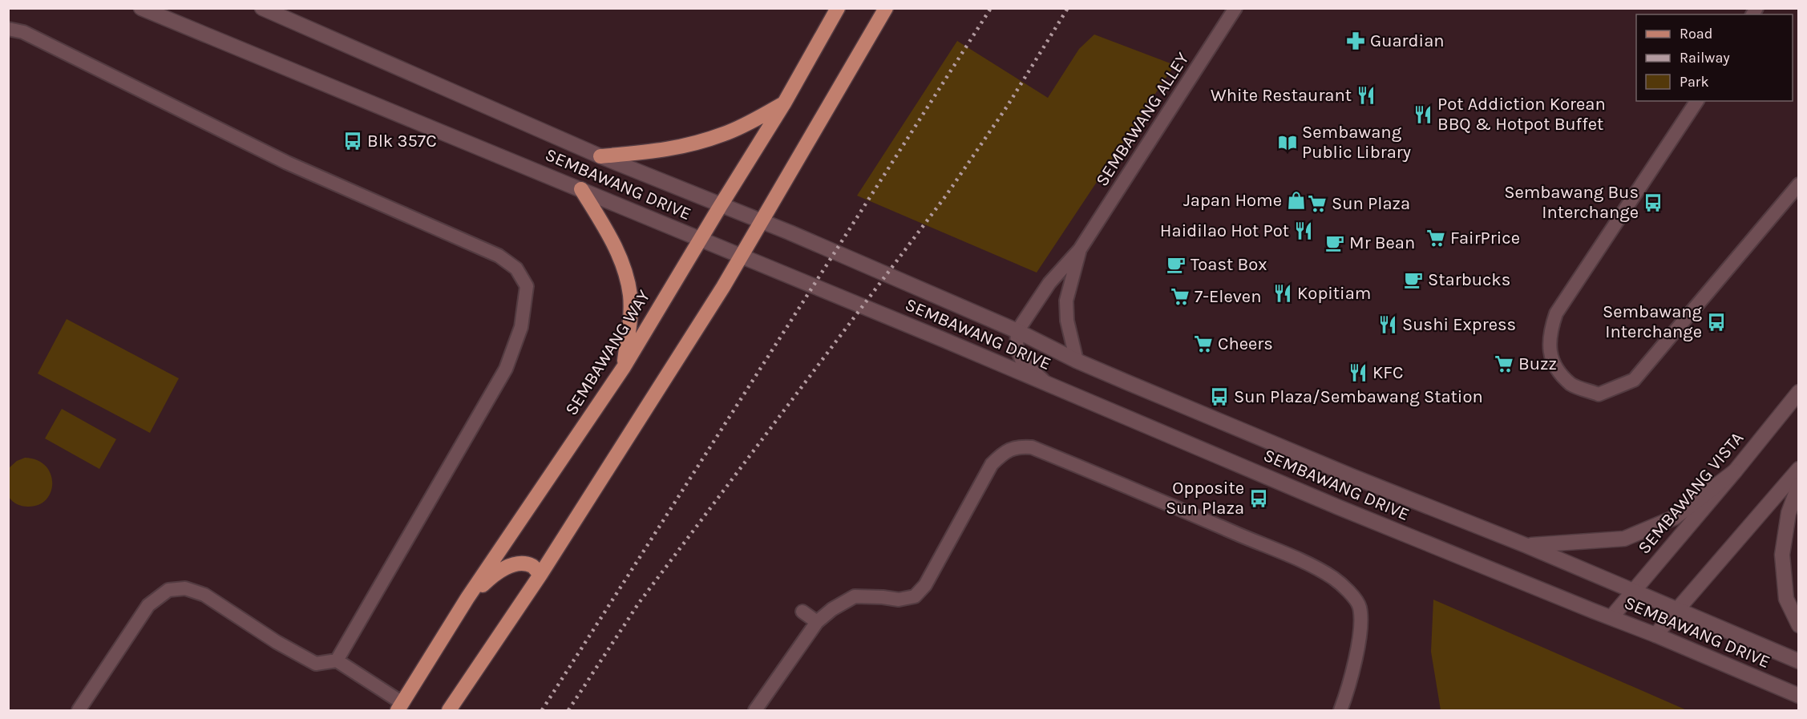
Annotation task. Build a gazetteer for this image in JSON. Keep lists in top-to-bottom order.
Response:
{
  "streets": {
    "main road": ["SEMBAWANG DRIVE", "SEMBAWANG WAY", "SEMBAWANG VISTA"],
    "lane": ["SEMBAWANG ALLEY"]
  },
  "crossings": [
    ["SEMBAWANG ALLEY", "SEMBAWANG DRIVE"],
    ["SEMBAWANG DRIVE", "SEMBAWANG WAY"],
    ["SEMBAWANG DRIVE", "SEMBAWANG VISTA"]
  ],
  "places": {
    "pharmacy": ["Guardian"],
    "restaurant": [
      "White Restaurant",
      "Pot Addiction Korean BBQ & Hotpot Buffet",
      "Haidilao Hot Pot",
      "Kopitiam",
      "Sushi Express",
      "KFC"
    ],
    "bus stop": [
      "Blk 357C",
      "Sembawang Bus Interchange",
      "Sembawang Interchange",
      "Sun Plaza/Sembawang Station",
      "Opposite Sun Plaza"
    ],
    "library": ["Sembawang Public Library"],
    "shop": ["Japan Home"],
    "supermarket": [
      "Sun Plaza",
      "FairPrice",
      "7-Eleven",
      "Cheers",
      "Buzz"
    ],
    "cafe": ["Mr Bean", "Toast Box", "Starbucks"]
  },
  "legend": ["Road", "Railway", "Park"]
}
